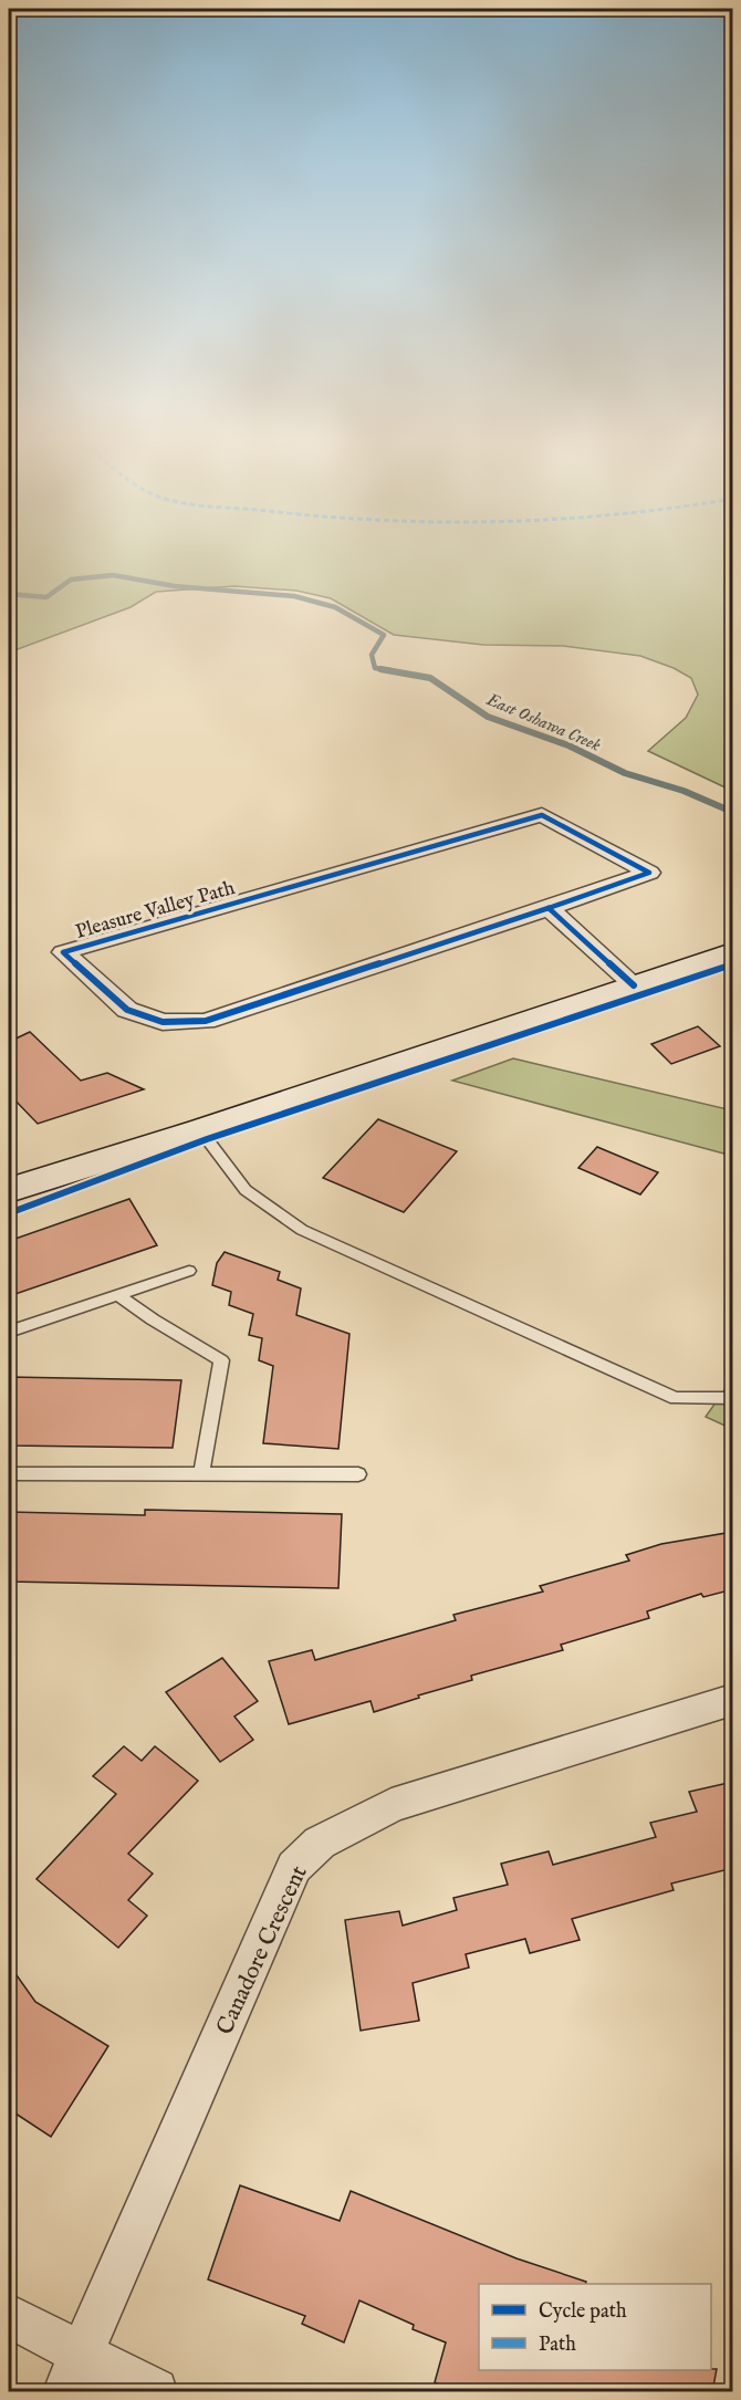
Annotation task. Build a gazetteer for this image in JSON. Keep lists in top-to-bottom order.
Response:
{
  "streets": {
    "street": ["Pleasure Valley Path", "Canadore Crescent"]
  },
  "water": ["East Oshawa Creek"],
  "legend": ["Cycle path", "Path"]
}
